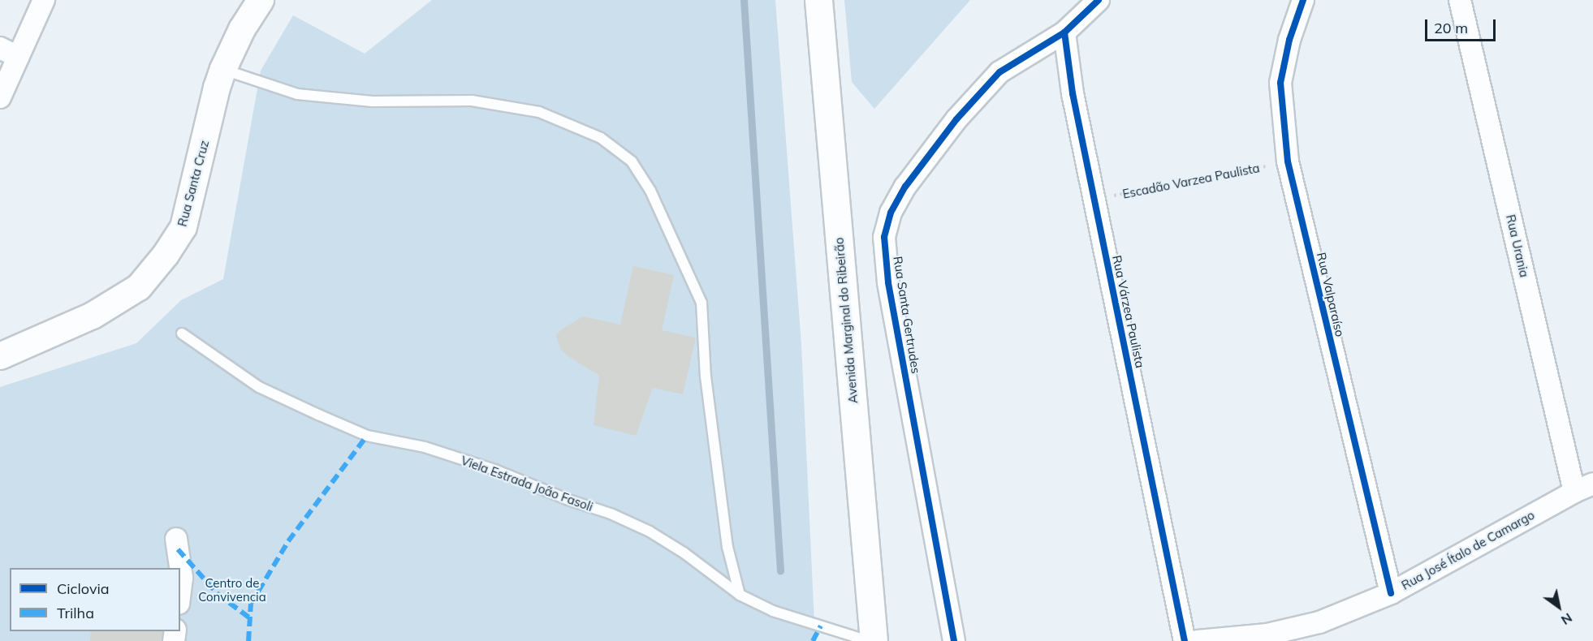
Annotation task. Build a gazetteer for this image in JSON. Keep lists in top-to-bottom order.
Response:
{
  "streets": {
    "main road": ["Avenida Marginal do Ribeirão"],
    "street": [
      "Rua Santa Cruz",
      "Rua Urania",
      "Rua Valparaíso",
      "Rua Várzea Paulista",
      "Rua Santa Gertrudes",
      "Rua José Ítalo de Camargo"
    ],
    "lane": ["Viela Estrada João Fasoli"],
    "path": ["Escadão Varzea Paulista"]
  },
  "crossings": [
    ["Escadão Varzea Paulista", "Rua Valparaíso"],
    ["Escadão Varzea Paulista", "Rua Várzea Paulista"],
    ["Rua Urania", "Rua José Ítalo de Camargo"],
    ["Rua Valparaíso", "Rua José Ítalo de Camargo"],
    ["Rua Várzea Paulista", "Rua Santa Gertrudes"]
  ],
  "parks": ["Centro de Convivencia"],
  "legend": ["Ciclovia", "Trilha"],
  "scale_bar": "20 m",
  "north": "bottom right"
}
